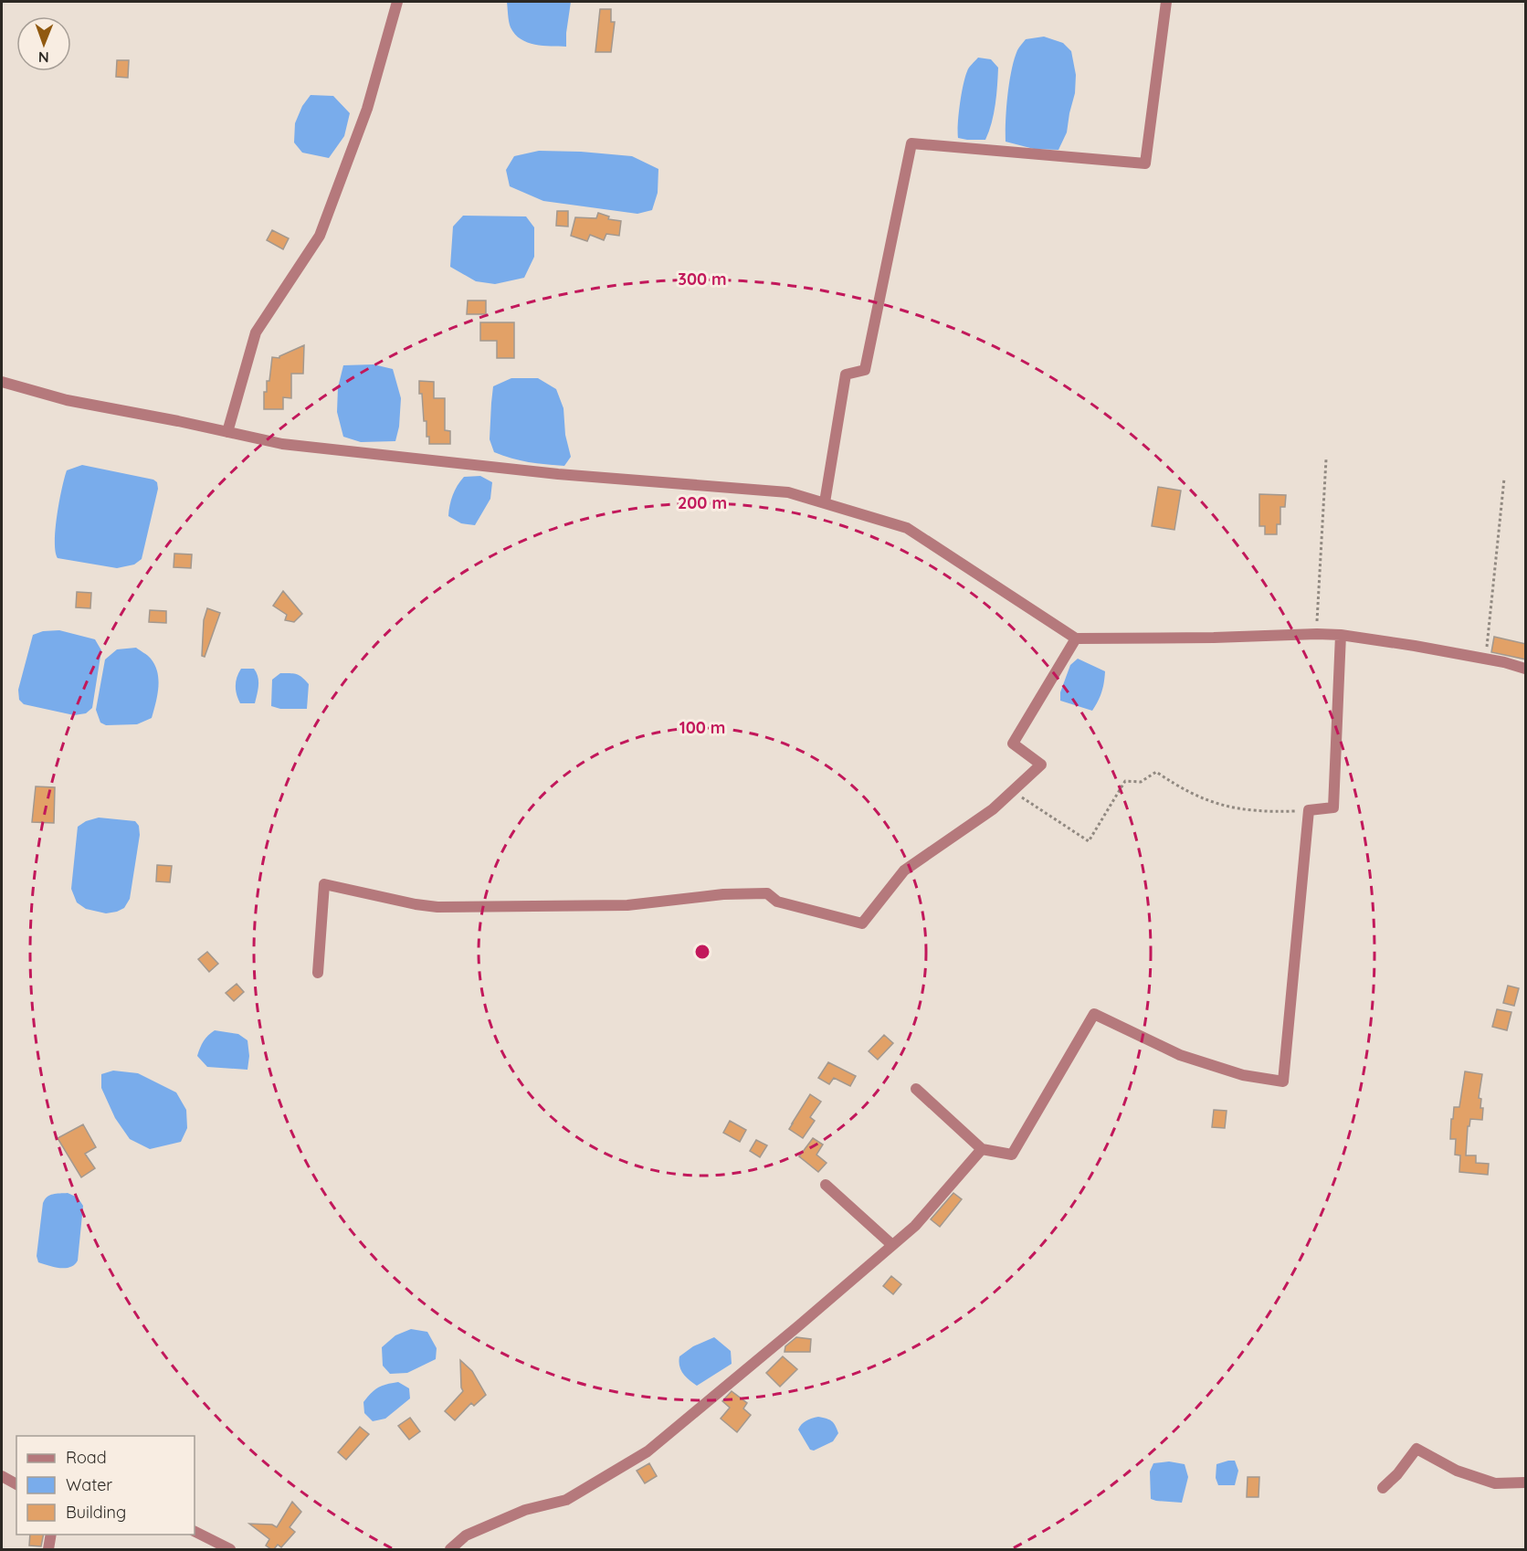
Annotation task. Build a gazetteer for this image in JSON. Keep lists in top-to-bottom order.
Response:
{
  "legend": ["Road", "Water", "Building"],
  "north": "bottom",
  "rings": ["300 m", "200 m", "100 m"]
}
